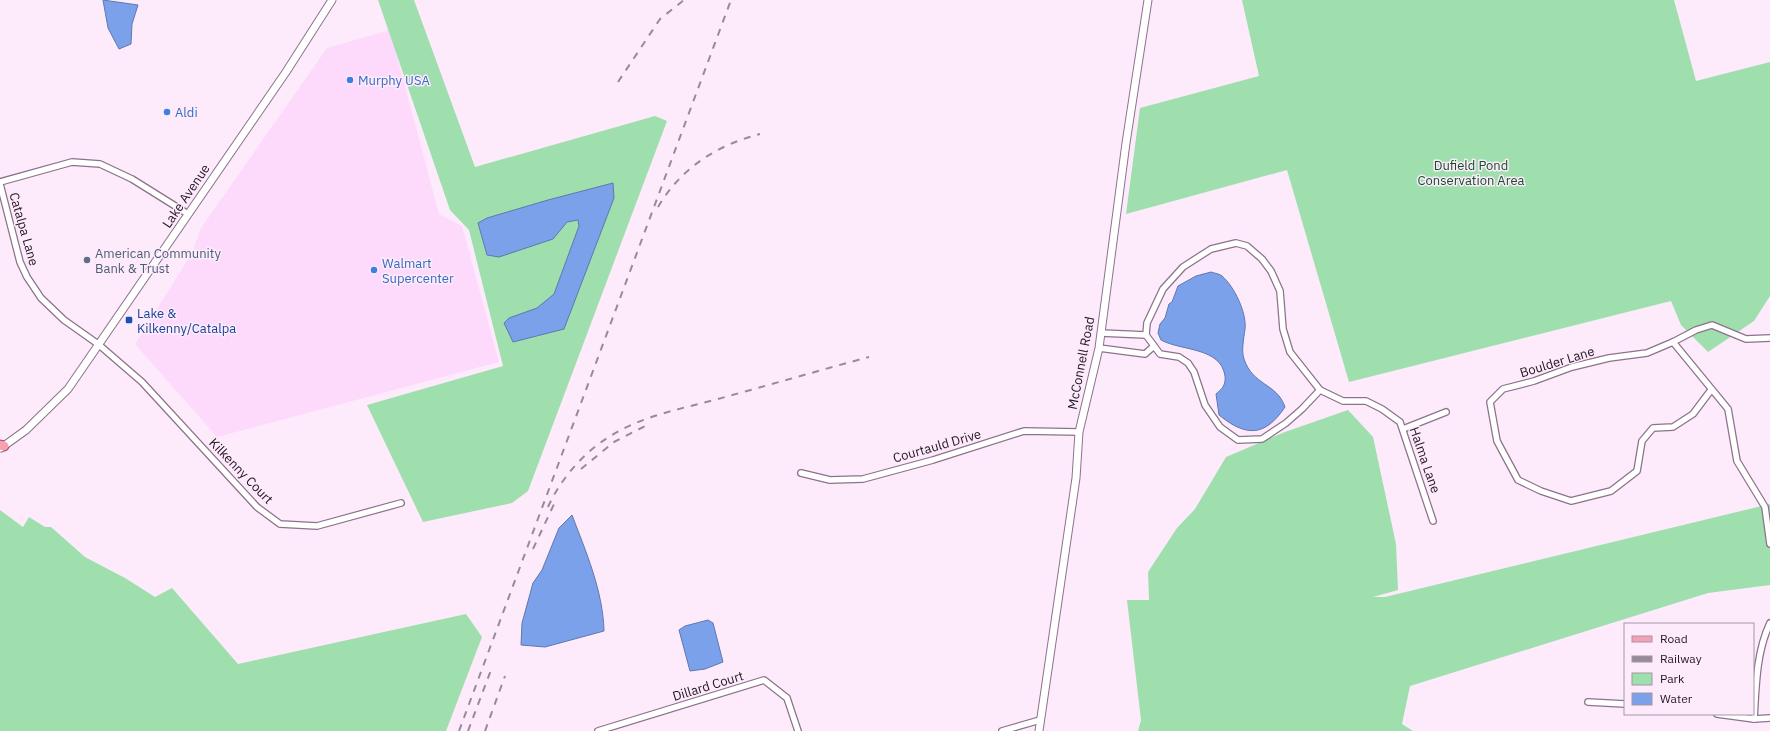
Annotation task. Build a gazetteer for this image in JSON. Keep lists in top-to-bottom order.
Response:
{
  "streets": {
    "street": [
      "Lake Avenue",
      "Catalpa Lane",
      "Boulder Lane",
      "McConnell Road",
      "Courtauld Drive",
      "Halma Lane",
      "Kilkenny Court",
      "Dillard Court"
    ]
  },
  "crossings": [
    ["Lake Avenue", "Catalpa Lane"],
    ["Lake Avenue", "Kilkenny Court"],
    ["Catalpa Lane", "Kilkenny Court"],
    ["McConnell Road", "Courtauld Drive"]
  ],
  "parks": ["Dufield Pond Conservation Area"],
  "places": {
    "other": [
      "Murphy USA",
      "Aldi",
      "American Community Bank & Trust",
      "Walmart Supercenter"
    ],
    "transit": ["Lake & Kilkenny/Catalpa"]
  },
  "legend": [
    "Road",
    "Railway",
    "Park",
    "Water"
  ]
}
